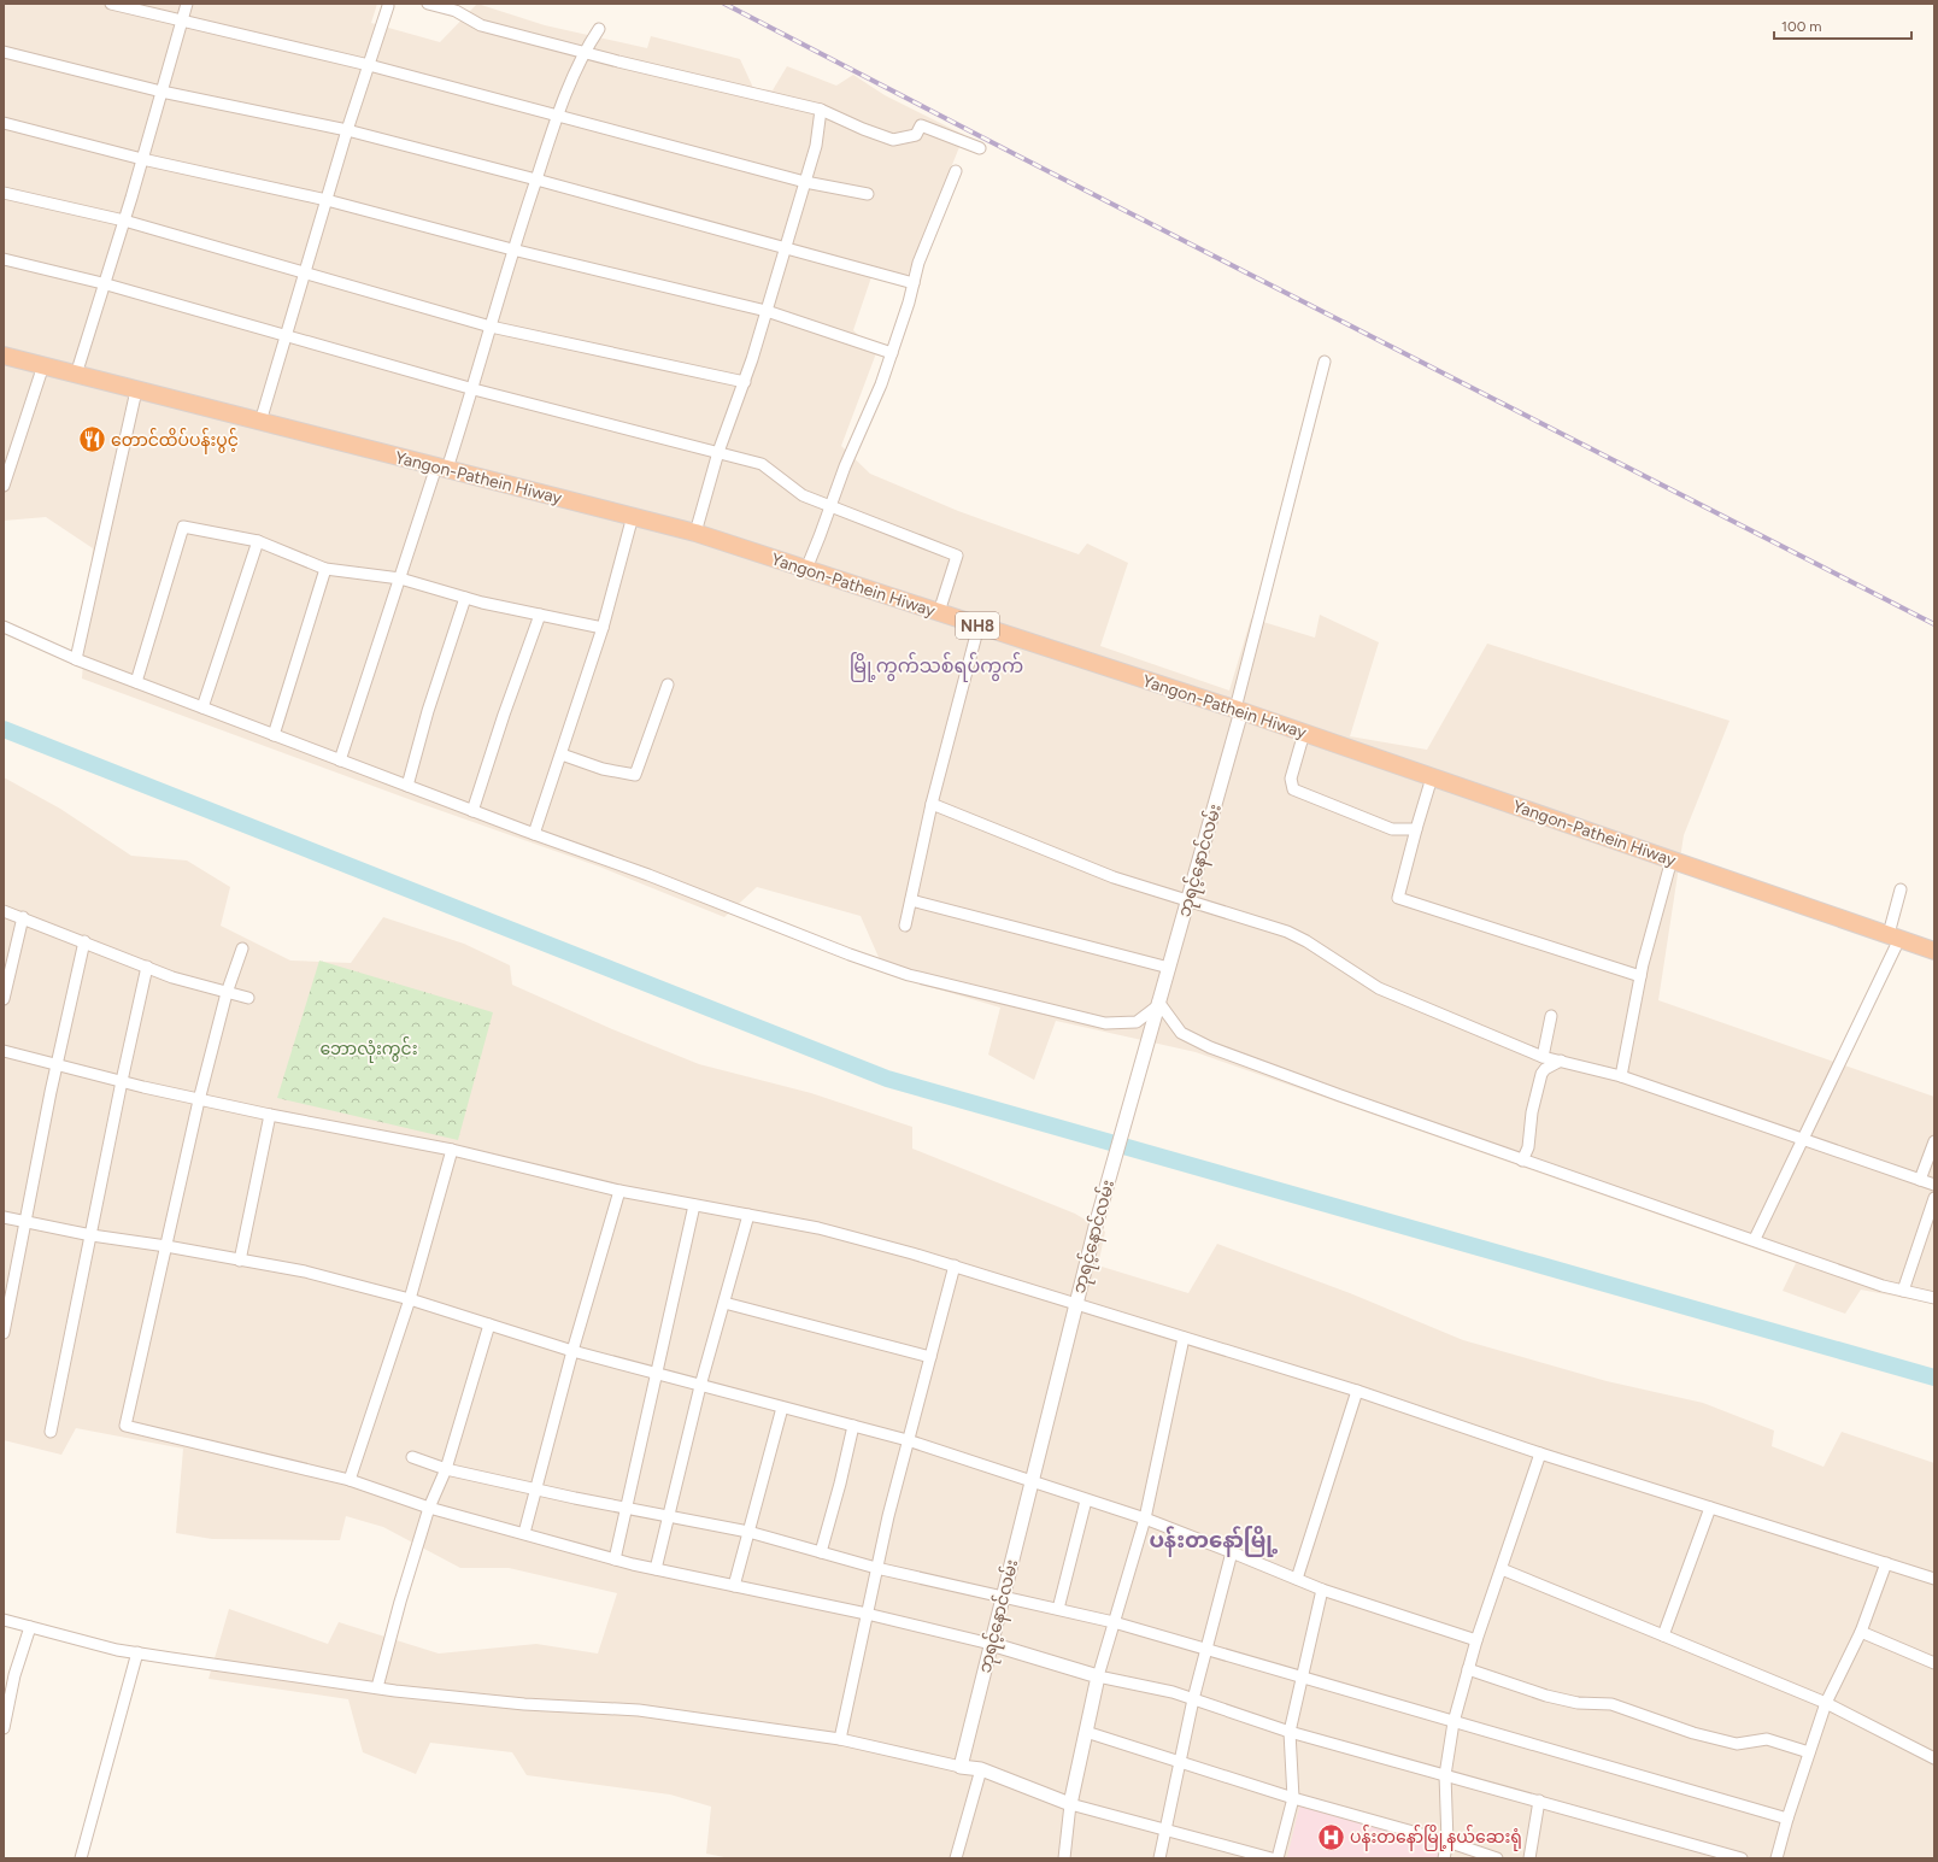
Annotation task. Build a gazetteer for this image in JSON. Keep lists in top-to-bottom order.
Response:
{
  "streets": {
    "highway": ["Yangon-Pathein Hiway", "NH8"],
    "street": ["ဘုရင့်နောင်လမ်း"]
  },
  "crossings": [
    ["Yangon-Pathein Hiway", "ဘုရင့်နောင်လမ်း"]
  ],
  "districts": ["မြို့ကွက်သစ်ရပ်ကွက်", "ပန်းတနော်မြို့"],
  "parks": ["ဘောလုံးကွင်း"],
  "places": {
    "restaurant": ["တောင်ထိပ်ပန်းပွင့်"],
    "hospital": ["ပန်းတနော်မြို့နယ်ဆေးရုံ"]
  },
  "scale_bar": "100 m"
}
